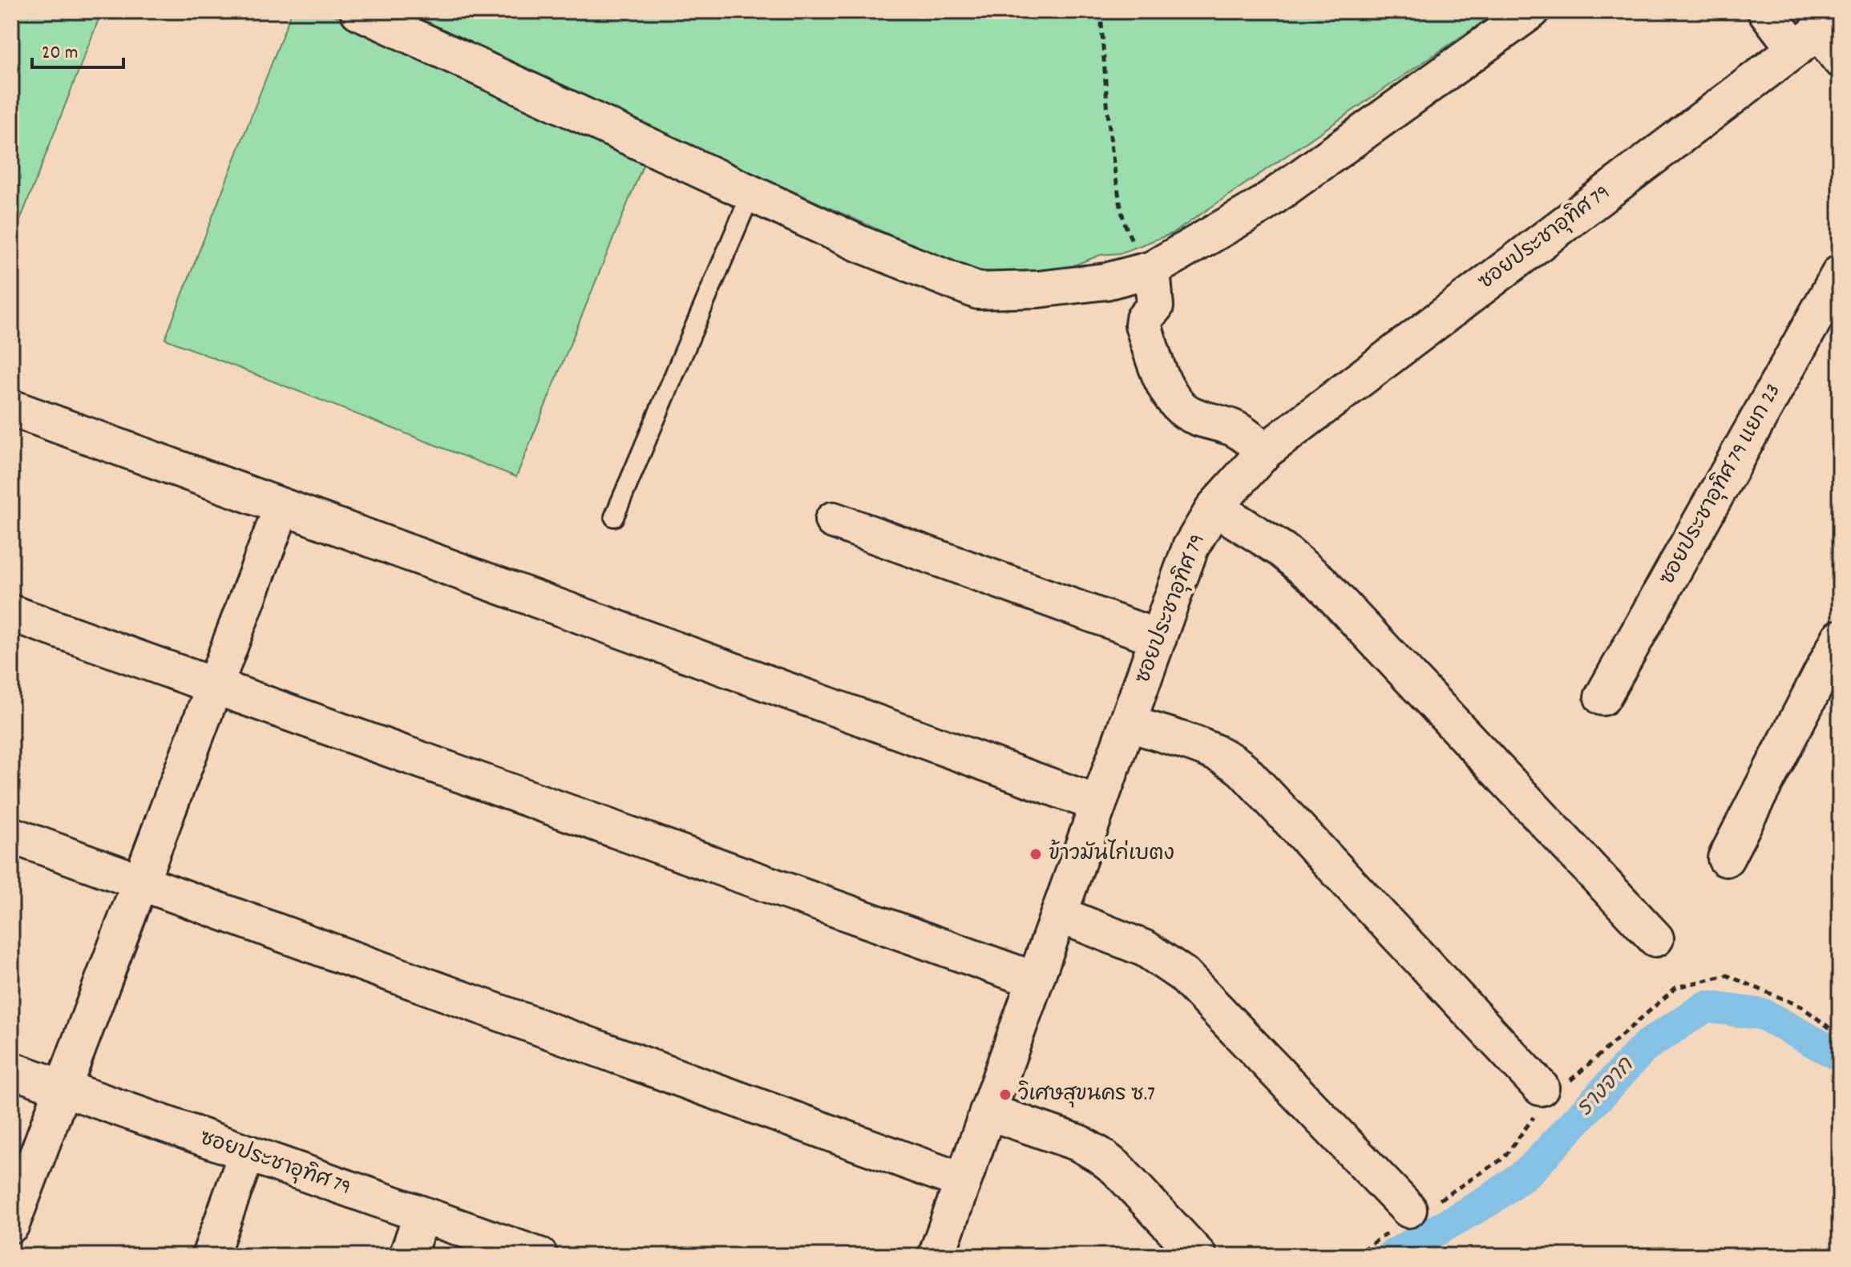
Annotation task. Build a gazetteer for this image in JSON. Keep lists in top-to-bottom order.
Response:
{
  "streets": {
    "street": ["ซอยประชาอุทิศ 79", "ซอยประชาอุทิศ 79 แยก 23"]
  },
  "water": ["รางจาก"],
  "places": ["ข้าวมันไก่เบตง", "วิเศษสุขนคร ซ.7"],
  "scale_bar": "20 m"
}
